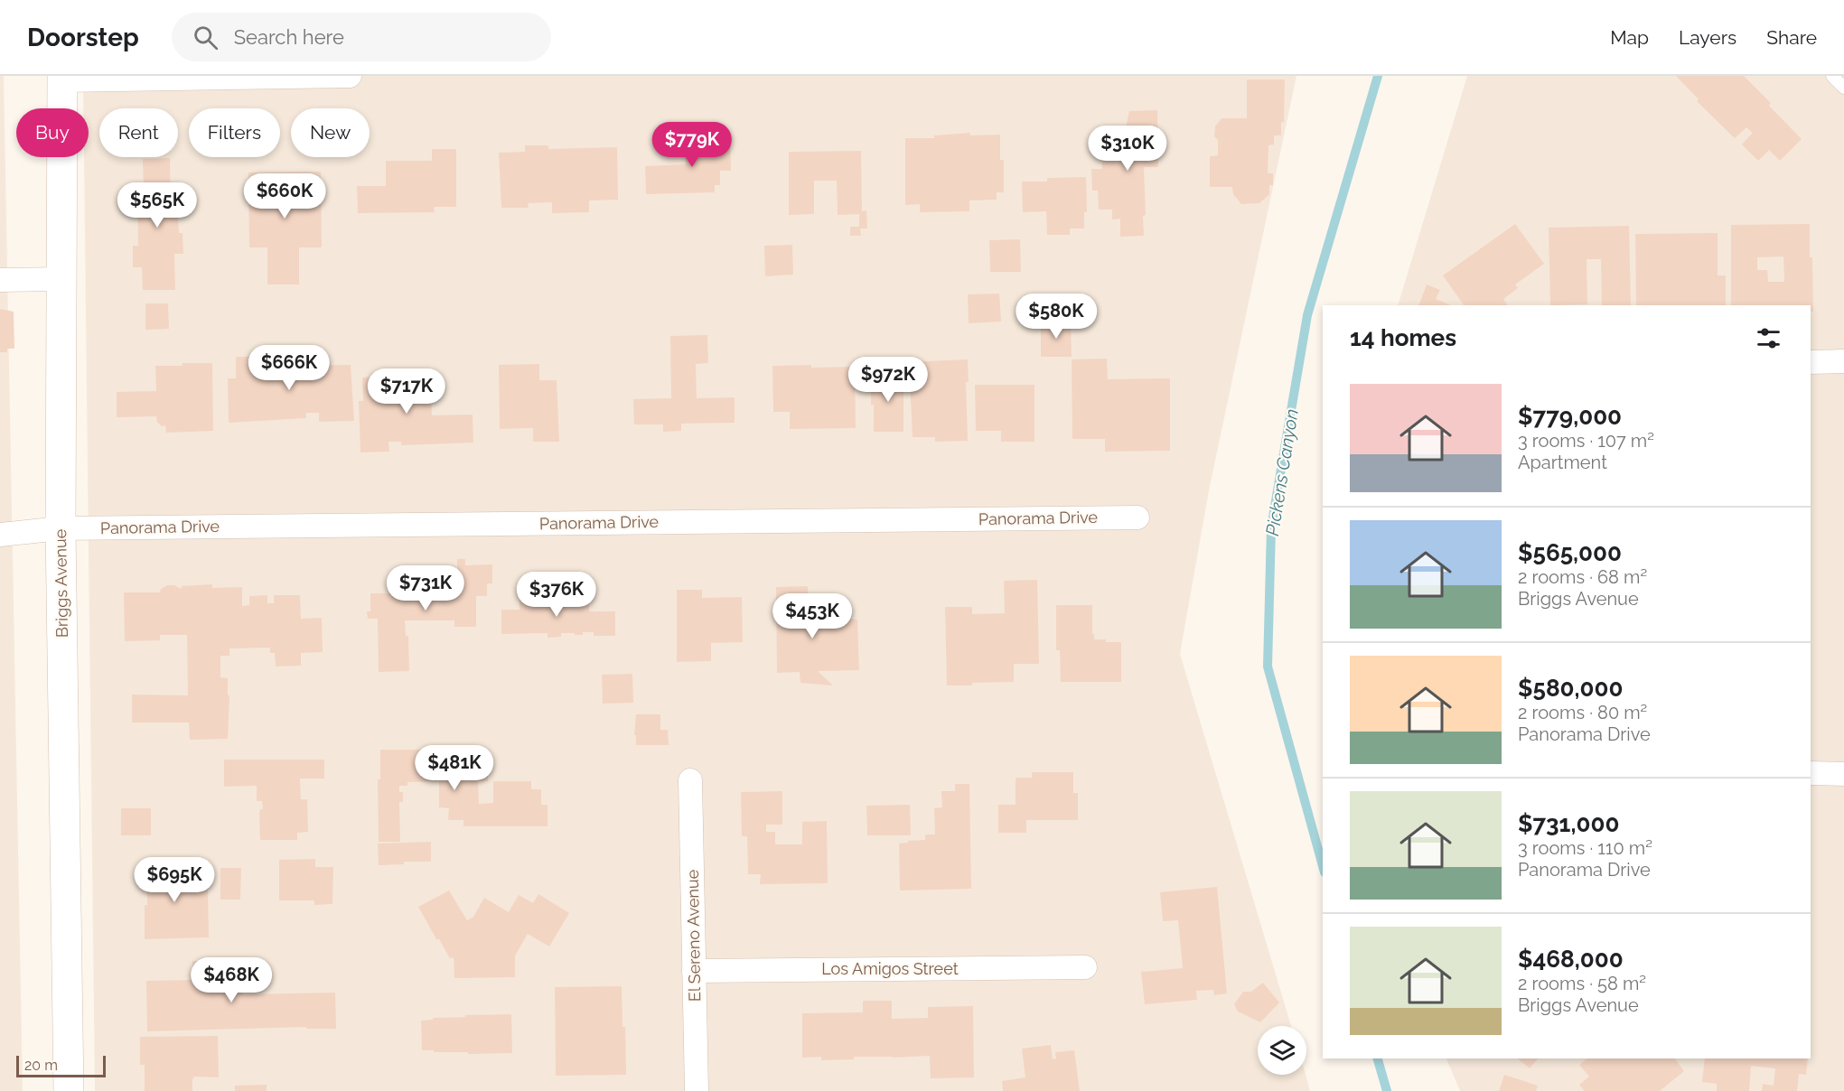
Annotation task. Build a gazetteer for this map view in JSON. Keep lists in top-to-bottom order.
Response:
{
  "streets": {
    "street": [
      "Panorama Drive",
      "Briggs Avenue",
      "El Sereno Avenue",
      "Los Amigos Street"
    ]
  },
  "crossings": [
    ["Panorama Drive", "Briggs Avenue"],
    ["El Sereno Avenue", "Los Amigos Street"]
  ],
  "water": ["Pickens Canyon"],
  "scale_bar": "20 m",
  "page": {
    "header": "Doorstep",
    "search": "Search here",
    "nav": ["Map", "Layers", "Share"],
    "chip": [
      "Buy",
      "Rent",
      "Filters",
      "New"
    ],
    "price": [
      "$779K",
      "$310K",
      "$660K",
      "$565K",
      "$580K",
      "$666K",
      "$972K",
      "$717K",
      "$731K",
      "$376K",
      "$453K",
      "$481K",
      "$695K",
      "$468K"
    ],
    "heading": "14 homes",
    "list": [
      {
        "name": "$779,000",
        "note": "3 rooms · 107 m² · Apartment"
      },
      {
        "name": "$565,000",
        "note": "2 rooms · 68 m² · Briggs Avenue"
      },
      {
        "name": "$580,000",
        "note": "2 rooms · 80 m² · Panorama Drive"
      },
      {
        "name": "$731,000",
        "note": "3 rooms · 110 m² · Panorama Drive"
      },
      {
        "name": "$468,000",
        "note": "2 rooms · 58 m² · Briggs Avenue"
      }
    ],
    "scale": "20 m"
  }
}
